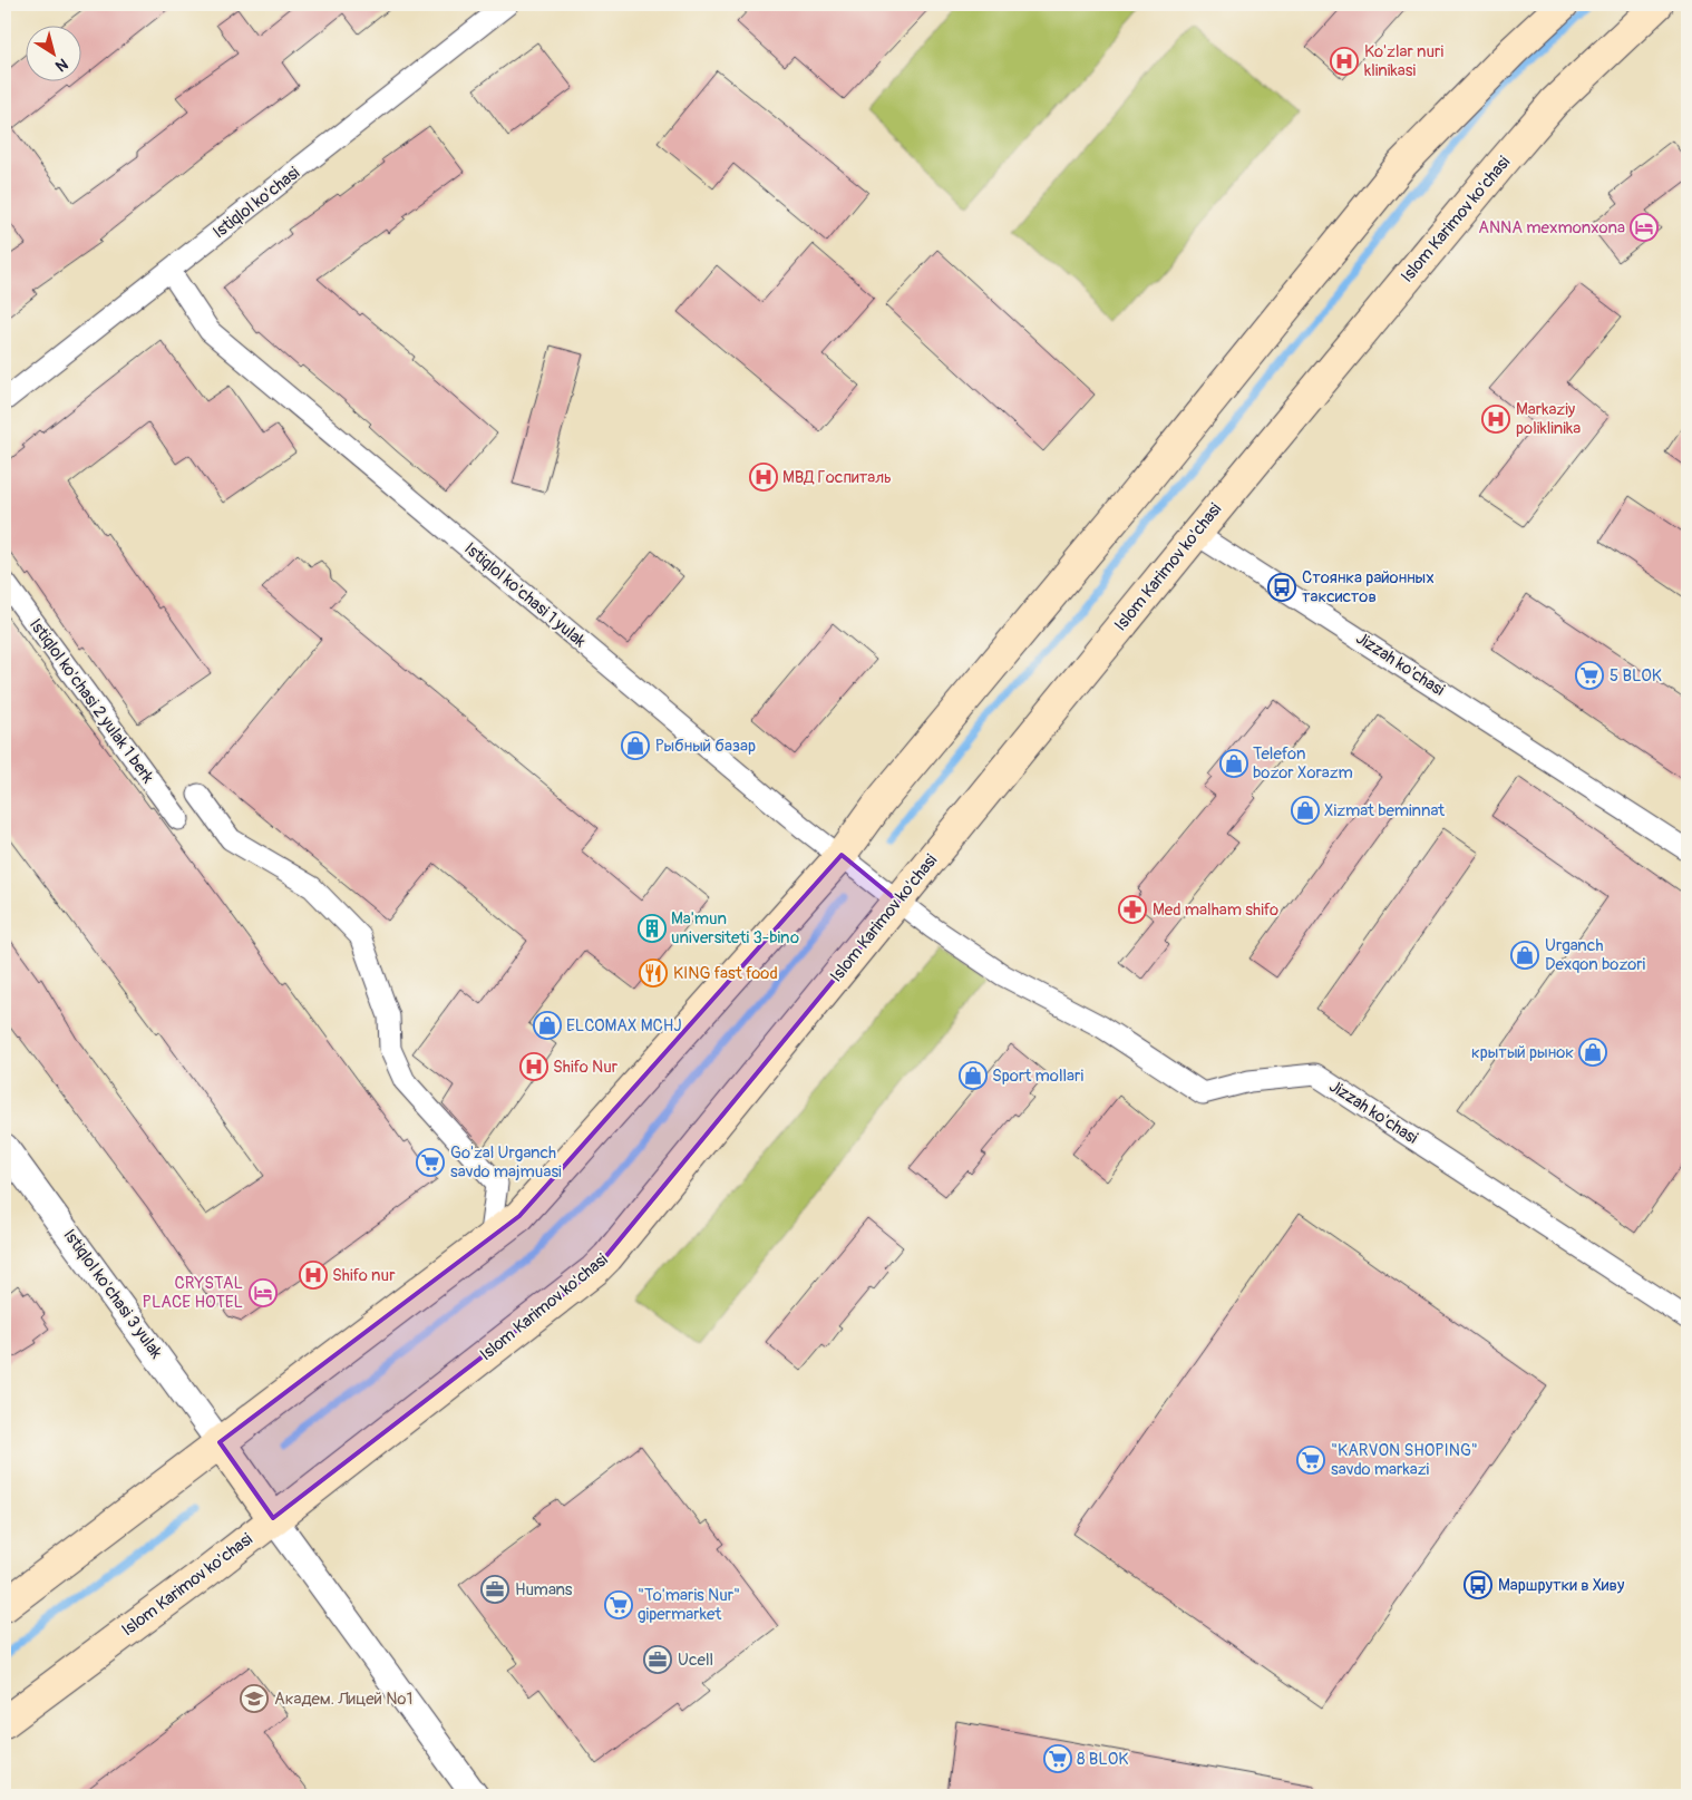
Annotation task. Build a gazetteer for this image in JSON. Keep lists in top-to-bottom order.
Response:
{
  "streets": {
    "main road": ["Islom Karimov ko'chasi"],
    "street": [
      "Istiqlol ko'chasi",
      "Istiqlol ko'chasi 1 yulak",
      "Jizzah ko'chasi",
      "Istiqlol ko'chasi 2 yulak 1 berk",
      "Istiqlol ko'chasi 3 yulak"
    ]
  },
  "crossings": [
    ["Istiqlol ko'chasi", "Istiqlol ko'chasi 1 yulak"],
    ["Islom Karimov ko'chasi", "Istiqlol ko'chasi 1 yulak"],
    ["Islom Karimov ko'chasi", "Jizzah ko'chasi"],
    ["Istiqlol ko'chasi 1 yulak", "Jizzah ko'chasi"]
  ],
  "places": {
    "hospital": [
      "Ko'zlar nuri klinikasi",
      "Markaziy poliklinika",
      "МВД Госпиталь",
      "Shifo Nur",
      "Shifo nur"
    ],
    "hotel": ["ANNA mexmonxona", "CRYSTAL PLACE HOTEL"],
    "bus stop": ["Стоянка районных таксистов", "Маршрутки в Хиву"],
    "supermarket": [
      "5 BLOK",
      "Go'zal Urganch savdo majmuasi",
      "\"KARVON SHOPING\" savdo markazi",
      "\"To'maris Nur\" gipermarket",
      "8 BLOK"
    ],
    "shop": [
      "Рыбный базар",
      "Telefon bozor Xorazm",
      "Xizmat beminnat",
      "Urganch Dexqon bozori",
      "ELCOMAX MCHJ",
      "крытый рынок",
      "Sport mollari"
    ],
    "pharmacy": ["Med malham shifo"],
    "building": ["Ma'mun universiteti 3-bino"],
    "restaurant": ["KING fast food"],
    "office": ["Humans", "Ucell"],
    "school or university": ["Академ. Лицей №1"]
  },
  "north": "bottom right"
}
